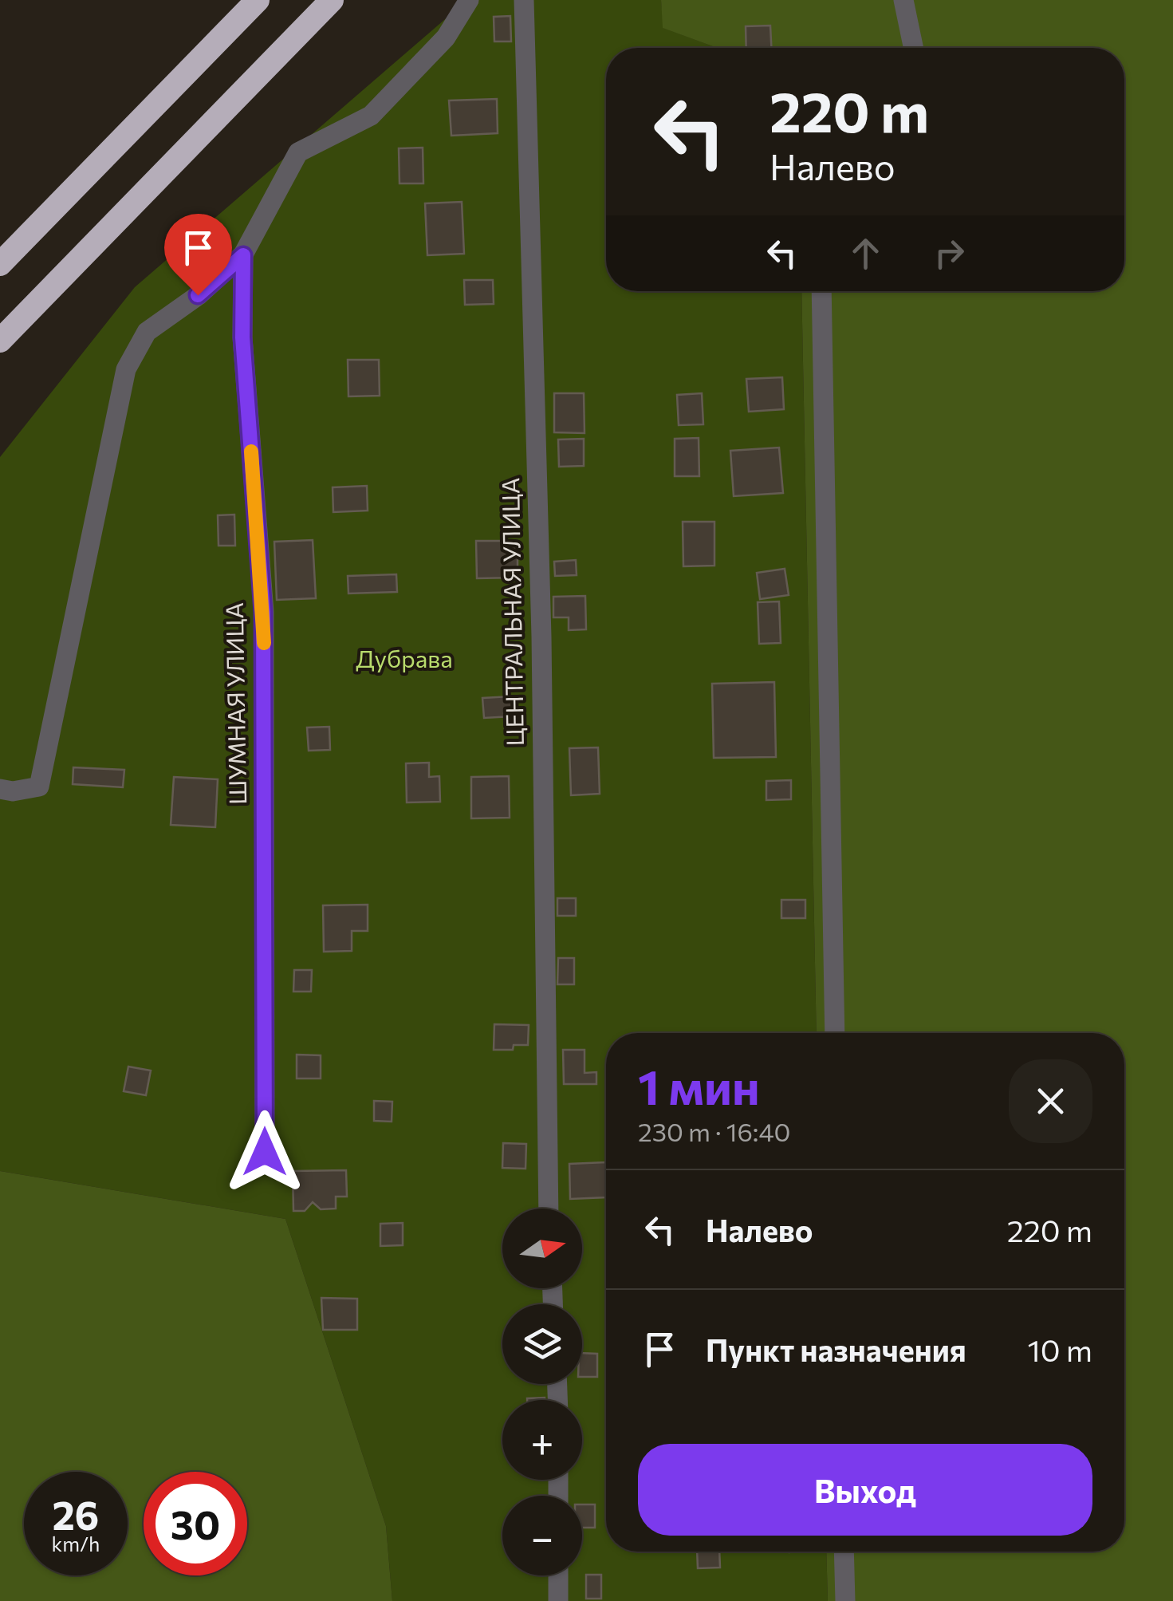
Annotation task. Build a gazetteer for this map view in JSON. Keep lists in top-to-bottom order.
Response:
{
  "streets": {
    "street": ["ЦЕНТРАЛЬНАЯ УЛИЦА", "ШУМНАЯ УЛИЦА"]
  },
  "parks": ["Дубрава"],
  "north": "right",
  "page": {
    "turn": ["220 m", "Налево"],
    "heading": ["1 мин", "230 m · 16:40"],
    "list": [
      {
        "name": "Налево",
        "value": "220 m"
      },
      {
        "name": "Пункт назначения",
        "value": "10 m"
      }
    ],
    "map_buttons": ["+", "−"],
    "buttons": "Выход",
    "speed": "26 km/h",
    "limit": "30"
  }
}
